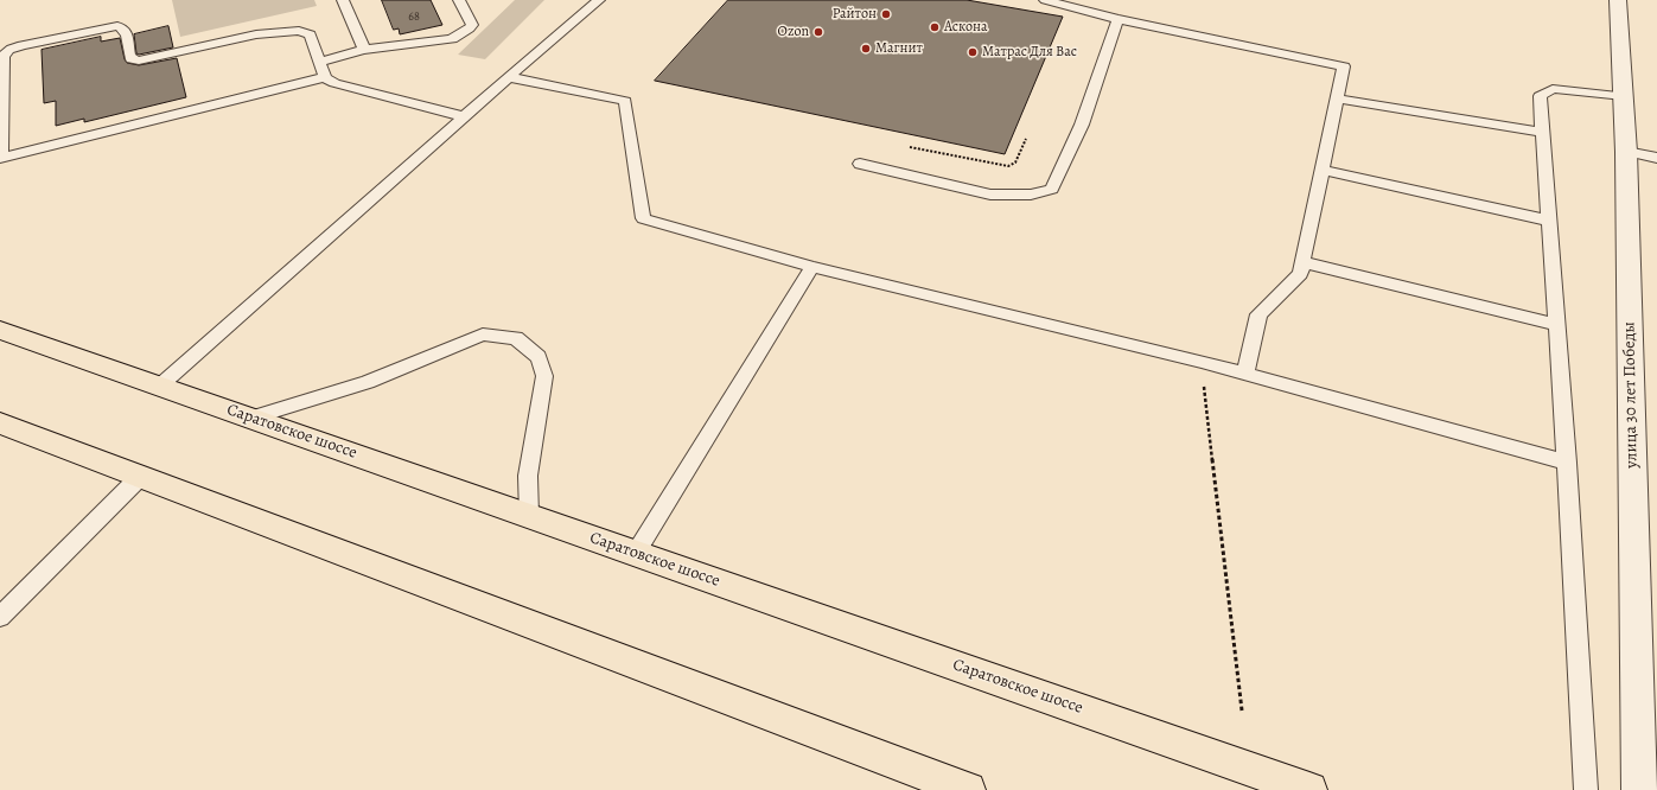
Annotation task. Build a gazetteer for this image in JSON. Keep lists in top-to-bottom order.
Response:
{
  "streets": {
    "main road": ["Саратовское шоссе"],
    "street": ["улица 30 лет Победы"]
  },
  "places": [
    "Райтон",
    "Аскона",
    "Ozon",
    "Магнит",
    "Матрас Для Вас"
  ],
  "house_numbers": ["68"]
}
